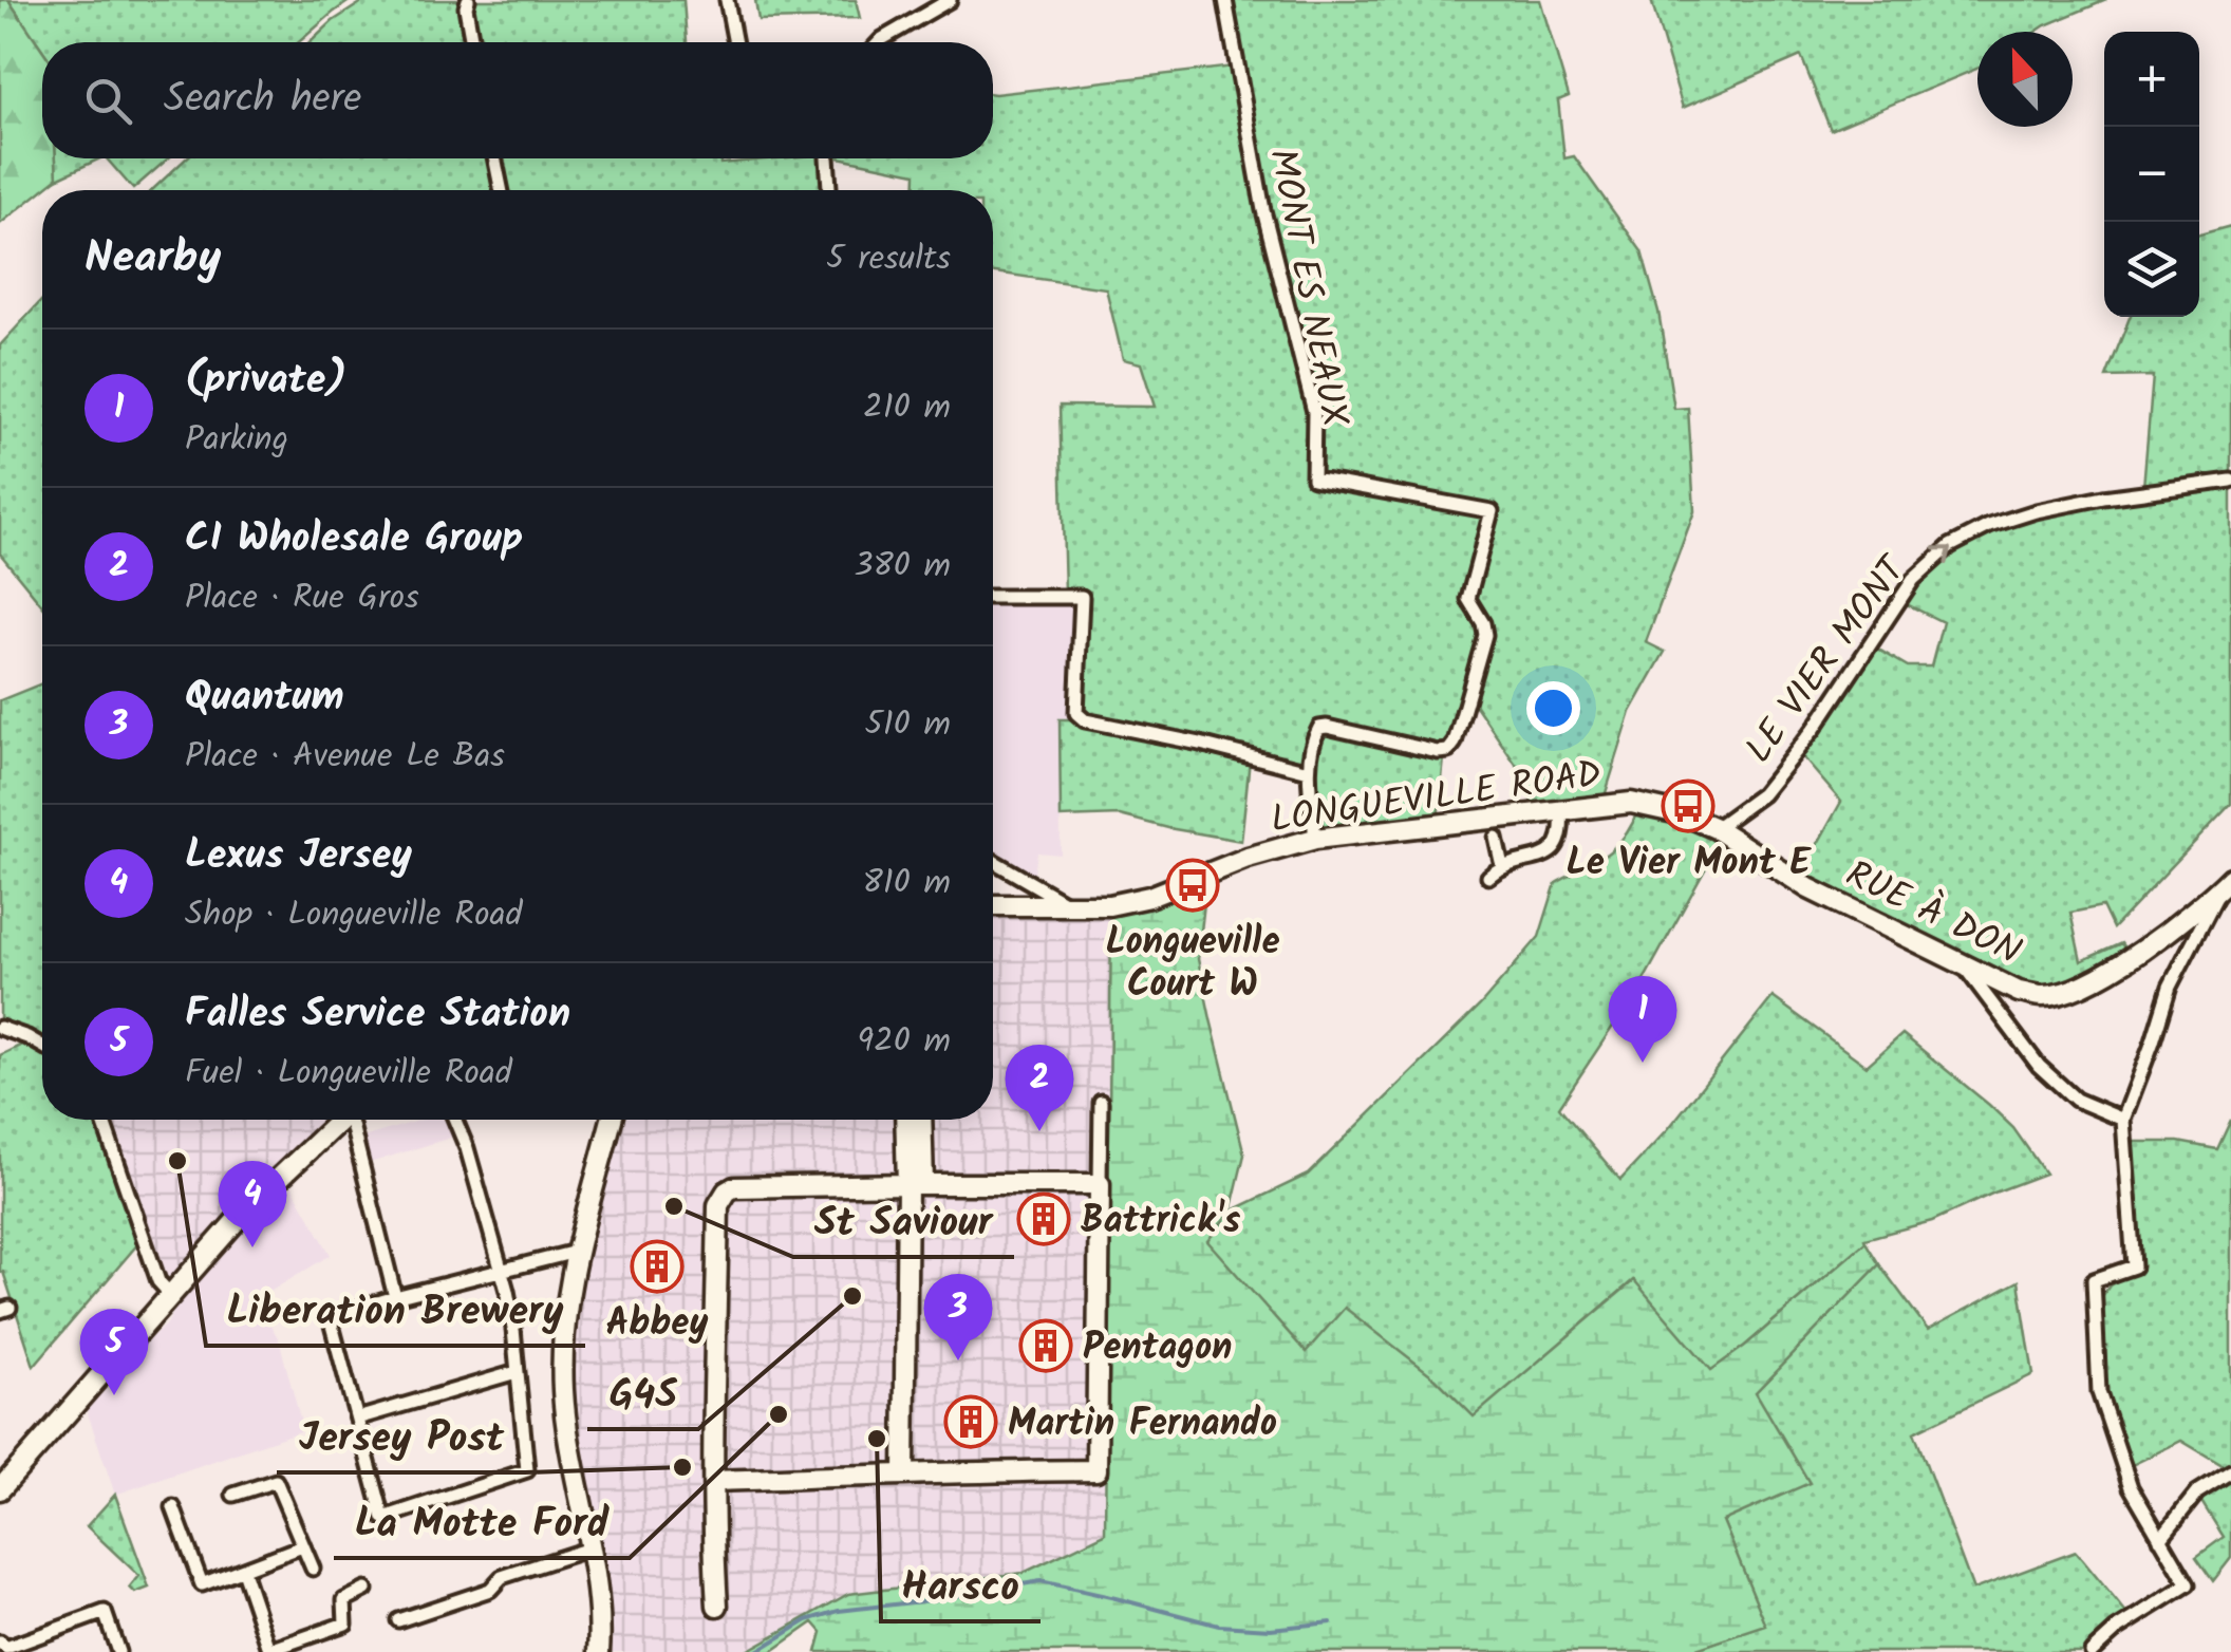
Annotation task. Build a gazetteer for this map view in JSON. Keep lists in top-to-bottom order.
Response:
{
  "streets": {
    "main road": ["LONGUEVILLE ROAD", "RUE À DON"],
    "street": ["MONT ES NEAUX", "LE VIER MONT"]
  },
  "crossings": [
    ["MONT ES NEAUX", "LONGUEVILLE ROAD"],
    ["LE VIER MONT", "LONGUEVILLE ROAD"],
    ["LE VIER MONT", "RUE À DON"],
    ["LONGUEVILLE ROAD", "RUE À DON"]
  ],
  "one_way": ["LE VIER MONT"],
  "places": {
    "bus stop": ["Le Vier Mont E", "Longueville Court W"],
    "other": [
      "Liberation Brewery",
      "St Saviour",
      "G4S",
      "La Motte Ford",
      "Harsco",
      "Jersey Post"
    ],
    "building": [
      "Battrick's",
      "Abbey",
      "Pentagon",
      "Martin Fernando"
    ]
  },
  "north": "top",
  "page": {
    "map_buttons": ["+", "−"],
    "search": "Search here",
    "heading": ["Nearby", "5 results"],
    "list": [
      {
        "mark": "1",
        "name": "(private)",
        "note": "Parking",
        "value": "210 m"
      },
      {
        "mark": "2",
        "name": "CI Wholesale Group",
        "note": "Place · Rue Gros",
        "value": "380 m"
      },
      {
        "mark": "3",
        "name": "Quantum",
        "note": "Place · Avenue Le Bas",
        "value": "510 m"
      },
      {
        "mark": "4",
        "name": "Lexus Jersey",
        "note": "Shop · Longueville Road",
        "value": "810 m"
      },
      {
        "mark": "5",
        "name": "Falles Service Station",
        "note": "Fuel · Longueville Road",
        "value": "920 m"
      }
    ],
    "pins": [
      "1",
      "2",
      "4",
      "3",
      "5"
    ]
  }
}
